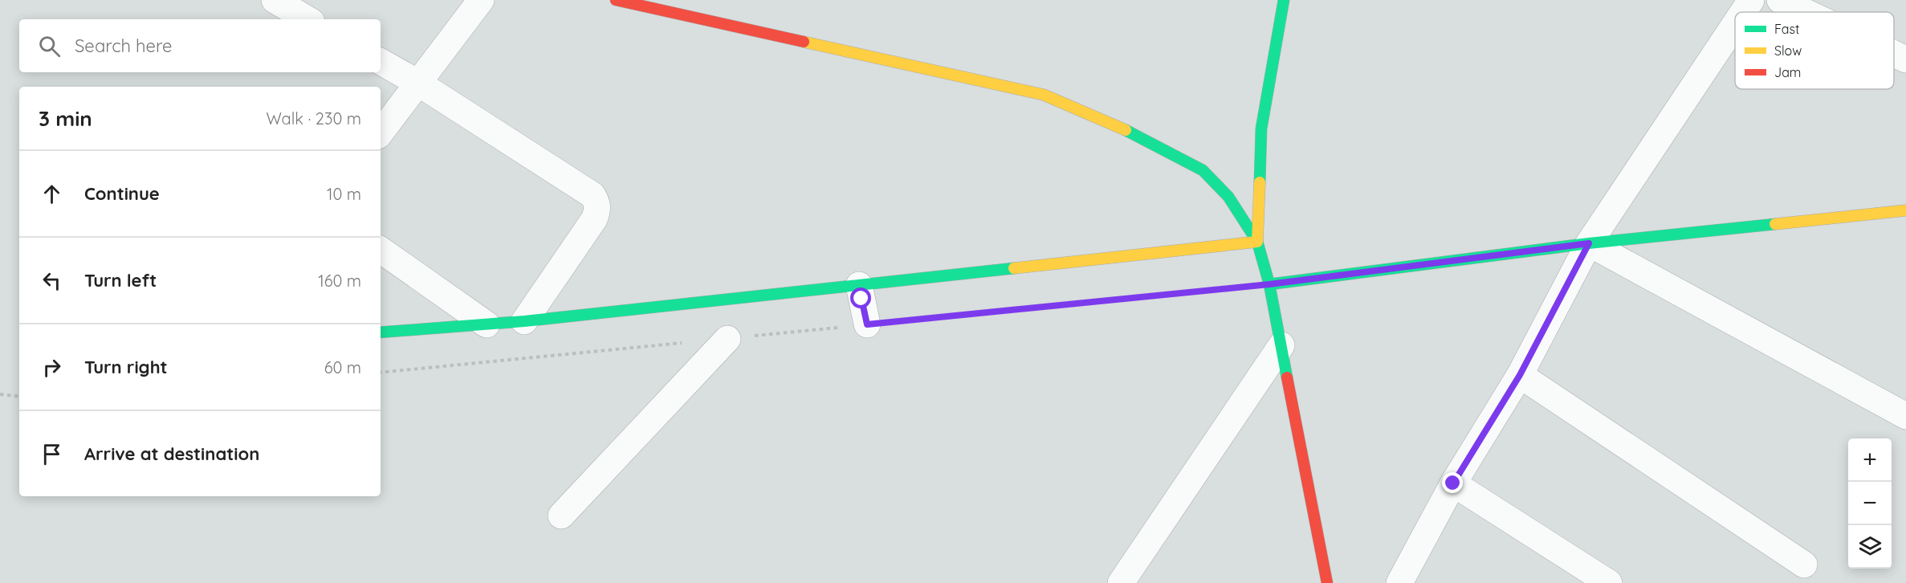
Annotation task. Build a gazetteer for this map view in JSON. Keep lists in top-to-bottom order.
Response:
{
  "legend": ["Fast", "Slow", "Jam"],
  "page": {
    "search": "Search here",
    "heading": ["3 min", "Walk · 230 m"],
    "list": [
      ["Continue", "10 m"],
      ["Turn left", "160 m"],
      ["Turn right", "60 m"],
      "Arrive at destination"
    ],
    "map_buttons": ["+", "−"]
  }
}
